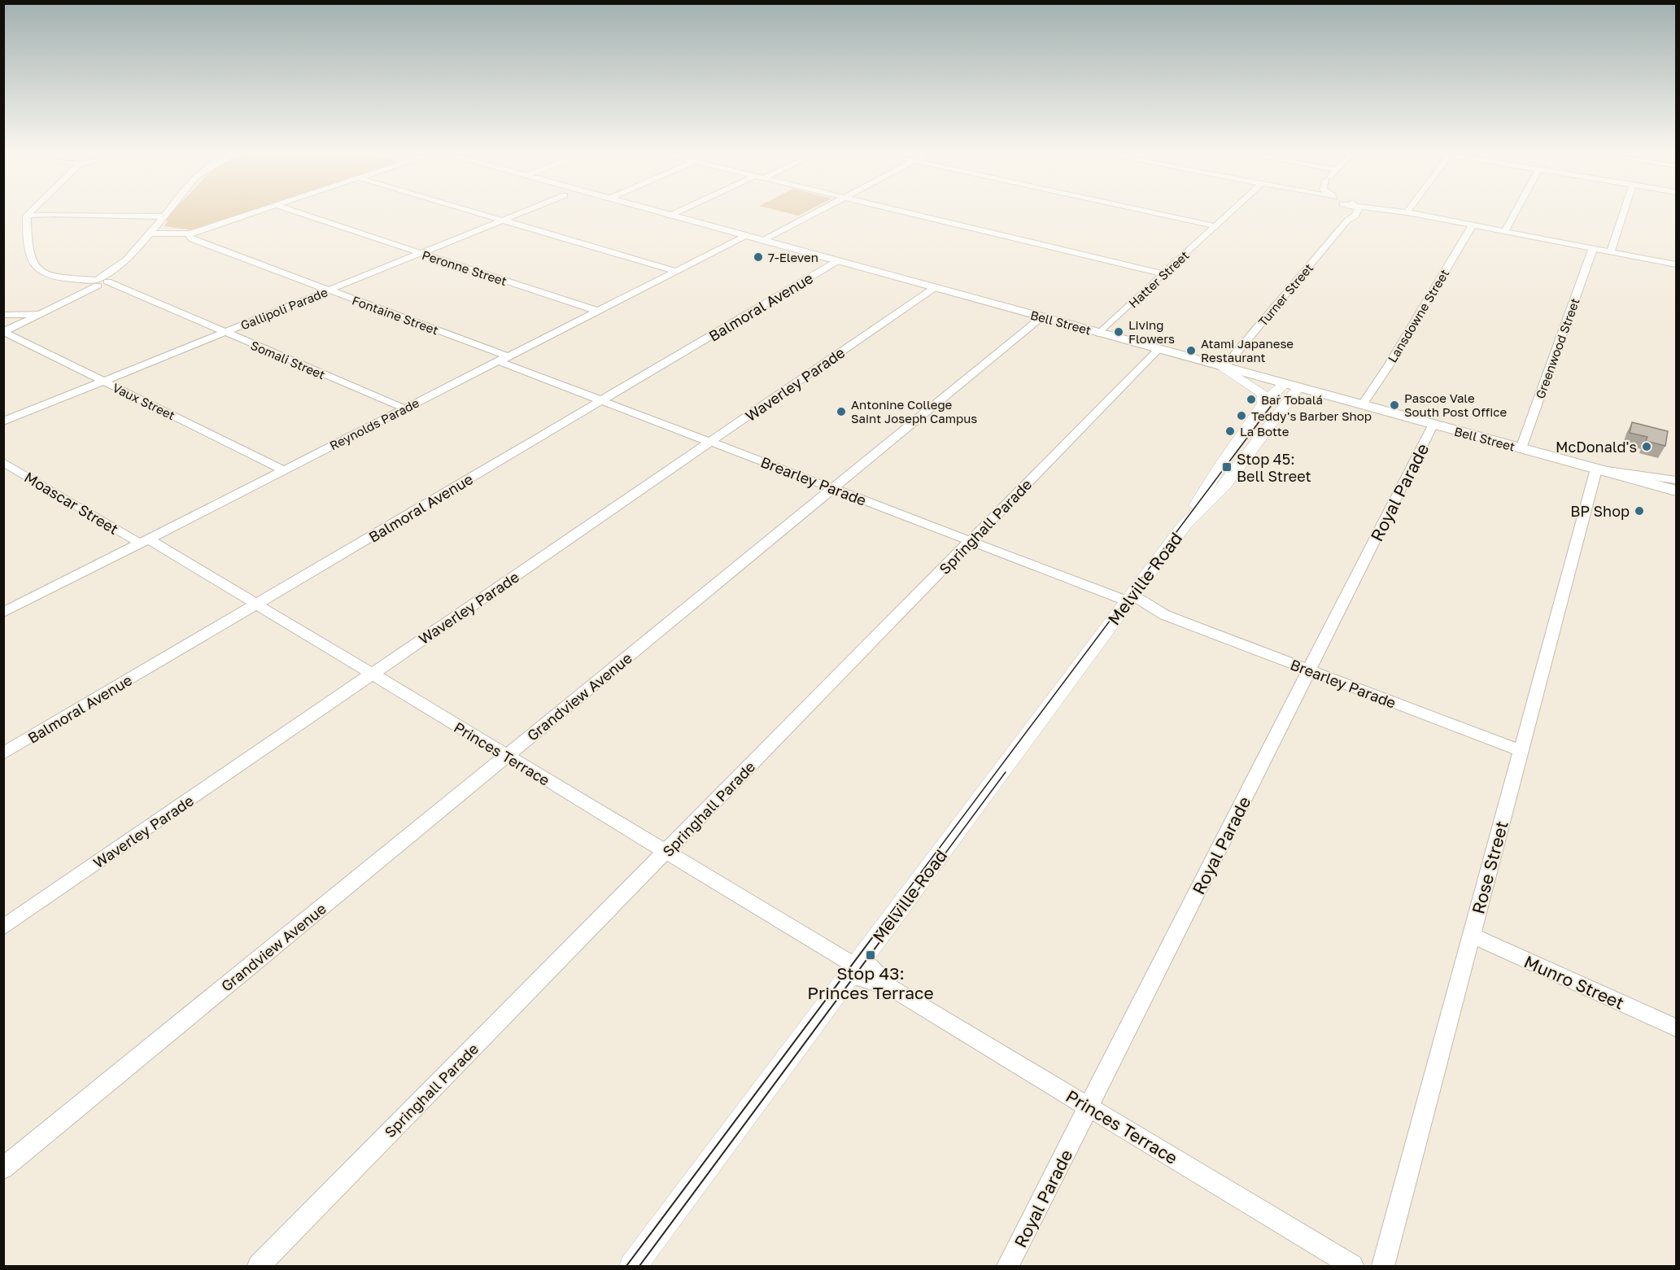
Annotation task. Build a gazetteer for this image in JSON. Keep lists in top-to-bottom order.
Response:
{
  "streets": {
    "highway": ["Bell Street"],
    "main road": ["Melville Road"],
    "street": [
      "Peronne Street",
      "Hatter Street",
      "Turner Street",
      "Balmoral Avenue",
      "Gallipoli Parade",
      "Fontaine Street",
      "Lansdowne Street",
      "Greenwood Street",
      "Somali Street",
      "Waverley Parade",
      "Vaux Street",
      "Reynolds Parade",
      "Brearley Parade",
      "Royal Parade",
      "Moascar Street",
      "Springhall Parade",
      "Grandview Avenue",
      "Princes Terrace",
      "Rose Street",
      "Munro Street"
    ]
  },
  "crossings": [
    ["Peronne Street", "Gallipoli Parade"],
    ["Peronne Street", "Reynolds Parade"],
    ["Hatter Street", "Bell Street"],
    ["Turner Street", "Bell Street"],
    ["Balmoral Avenue", "Bell Street"],
    ["Balmoral Avenue", "Brearley Parade"],
    ["Balmoral Avenue", "Princes Terrace"],
    ["Gallipoli Parade", "Fontaine Street"],
    ["Gallipoli Parade", "Somali Street"],
    ["Gallipoli Parade", "Vaux Street"],
    ["Fontaine Street", "Reynolds Parade"],
    ["Fontaine Street", "Brearley Parade"],
    ["Lansdowne Street", "Bell Street"],
    ["Bell Street", "Greenwood Street"],
    ["Bell Street", "Waverley Parade"],
    ["Bell Street", "Reynolds Parade"],
    ["Bell Street", "Royal Parade"],
    ["Bell Street", "Springhall Parade"],
    ["Bell Street", "Melville Road"],
    ["Bell Street", "Grandview Avenue"],
    ["Bell Street", "Rose Street"],
    ["Somali Street", "Reynolds Parade"],
    ["Waverley Parade", "Brearley Parade"],
    ["Waverley Parade", "Princes Terrace"],
    ["Vaux Street", "Reynolds Parade"],
    ["Reynolds Parade", "Brearley Parade"],
    ["Reynolds Parade", "Moascar Street"],
    ["Reynolds Parade", "Princes Terrace"],
    ["Brearley Parade", "Royal Parade"],
    ["Brearley Parade", "Springhall Parade"],
    ["Brearley Parade", "Melville Road"],
    ["Brearley Parade", "Grandview Avenue"],
    ["Brearley Parade", "Rose Street"],
    ["Royal Parade", "Princes Terrace"],
    ["Moascar Street", "Princes Terrace"],
    ["Springhall Parade", "Princes Terrace"],
    ["Melville Road", "Princes Terrace"],
    ["Grandview Avenue", "Princes Terrace"],
    ["Rose Street", "Munro Street"]
  ],
  "places": {
    "other": [
      "7-Eleven",
      "Living Flowers",
      "Atami Japanese Restaurant",
      "Bar Tobalá",
      "Pascoe Vale South Post Office",
      "Antonine College Saint Joseph Campus",
      "Teddy's Barber Shop",
      "La Botte",
      "McDonald's",
      "BP Shop"
    ],
    "transit": ["Stop 45: Bell Street", "Stop 43: Princes Terrace"]
  }
}
